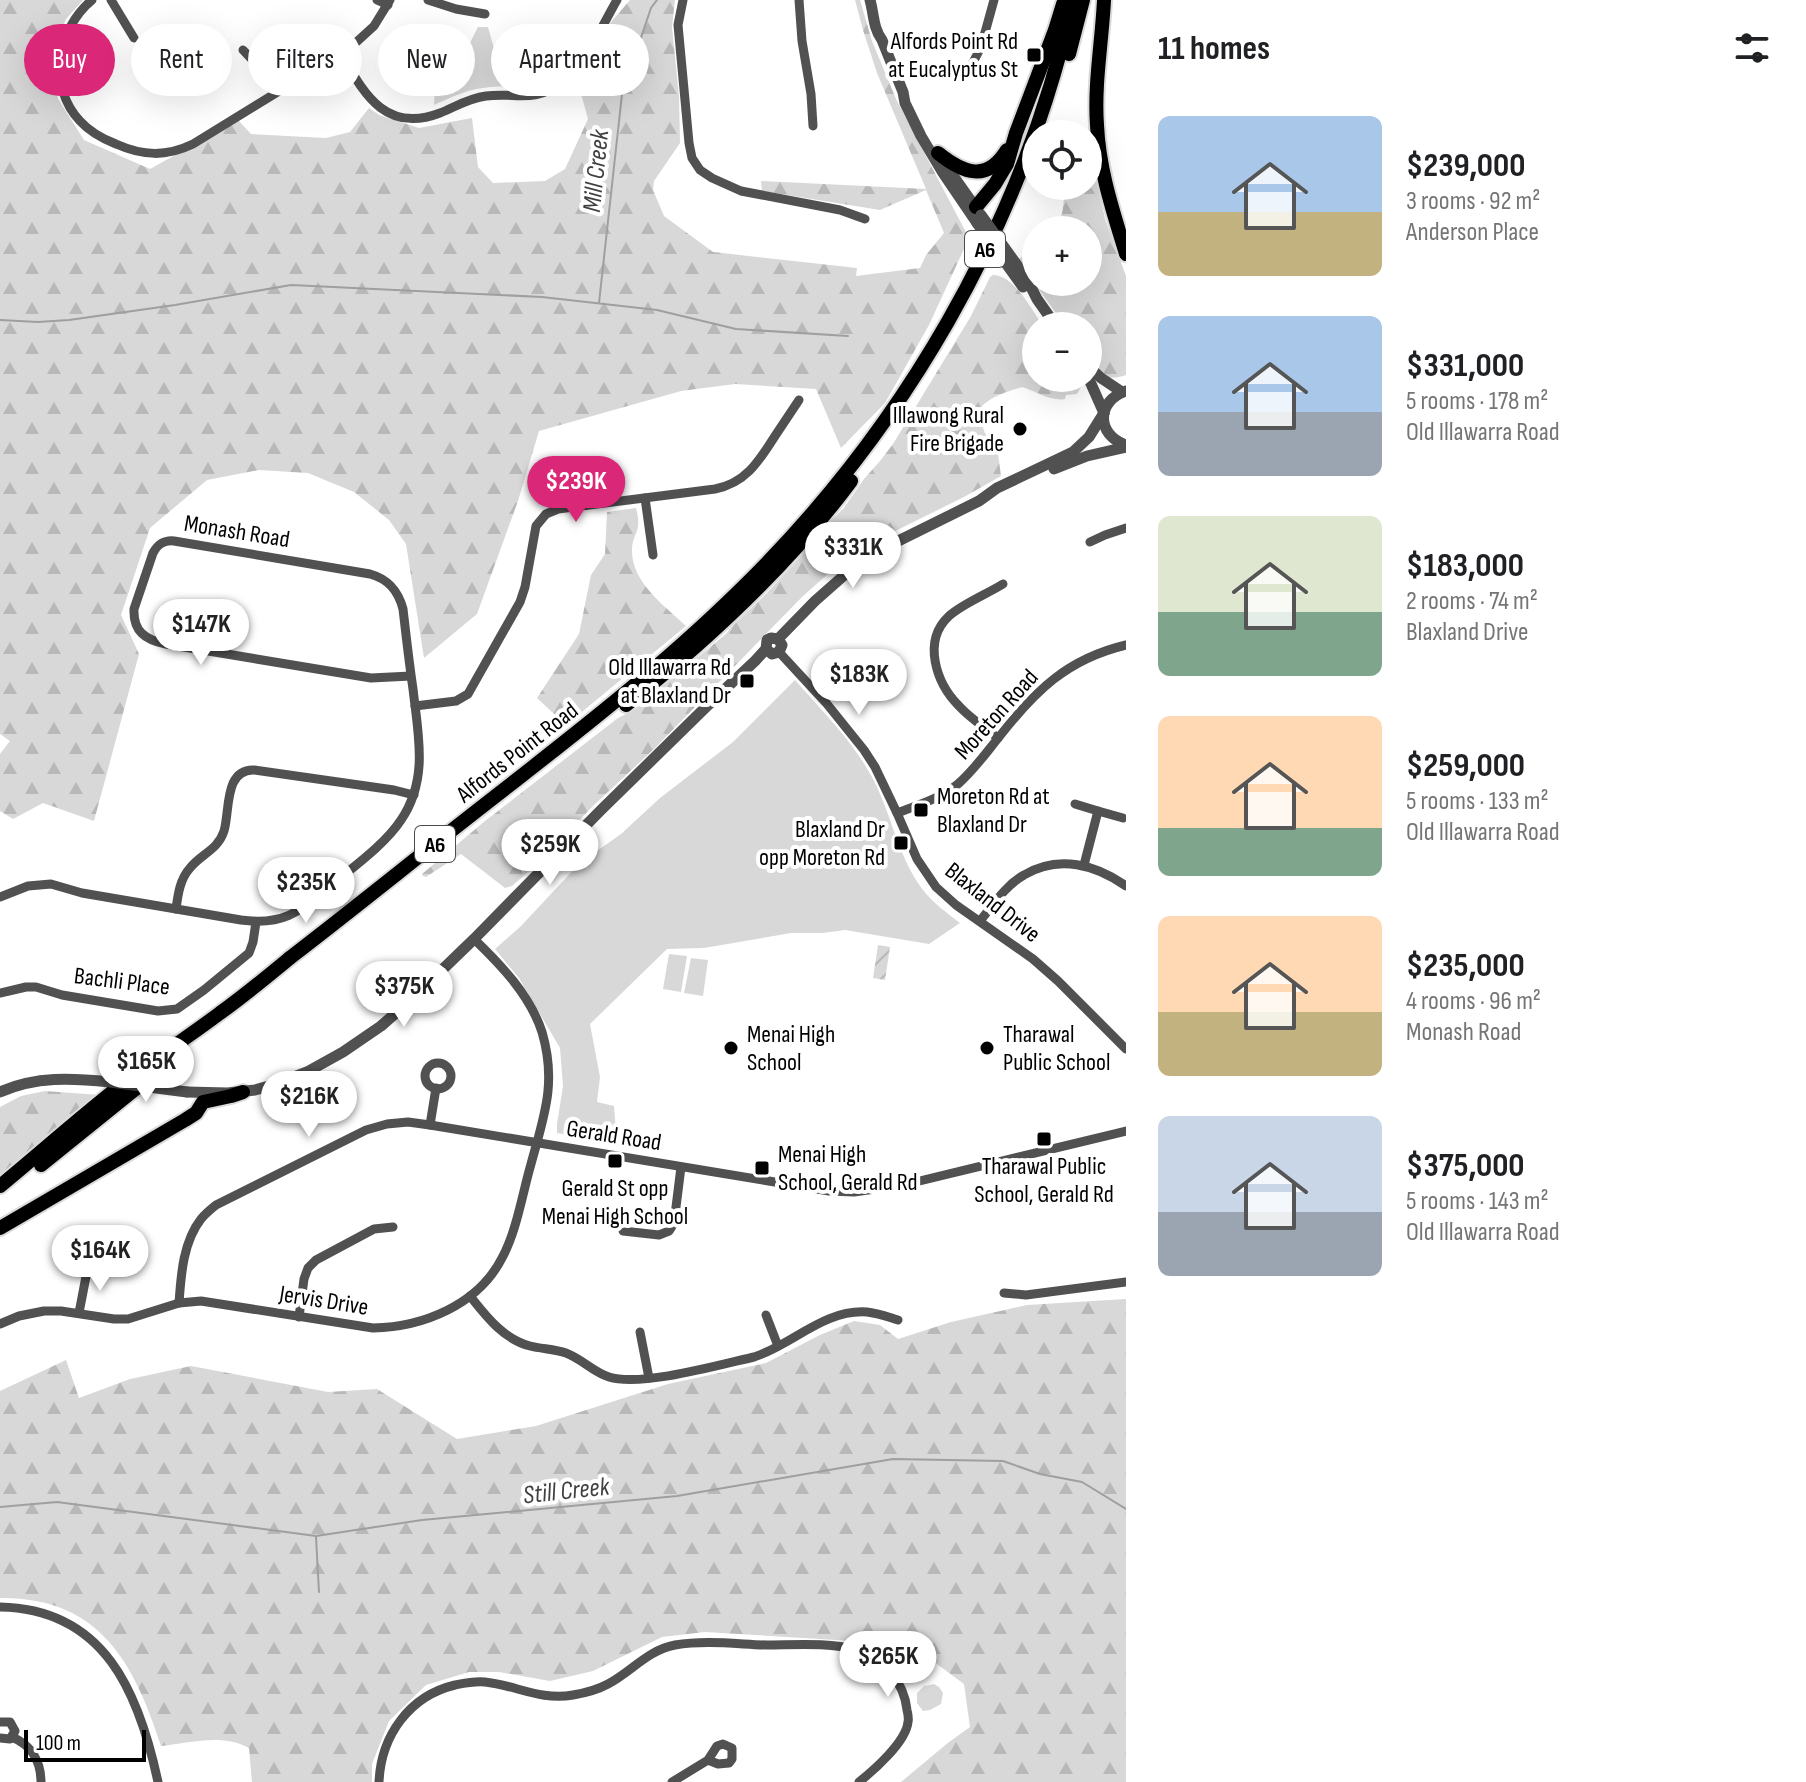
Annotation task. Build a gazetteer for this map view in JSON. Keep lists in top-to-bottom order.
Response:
{
  "streets": {
    "highway": ["A6", "Alfords Point Road"],
    "street": [
      "Monash Road",
      "Moreton Road",
      "Blaxland Drive",
      "Bachli Place",
      "Gerald Road",
      "Jervis Drive"
    ]
  },
  "crossings": [
    ["Monash Road", "Bachli Place"],
    ["Moreton Road", "Blaxland Drive"],
    ["Gerald Road", "Jervis Drive"]
  ],
  "water": ["Mill Creek", "Still Creek"],
  "places": {
    "transit": [
      "Alfords Point Rd at Eucalyptus St",
      "Old Illawarra Rd at Blaxland Dr",
      "Moreton Rd at Blaxland Dr",
      "Blaxland Dr opp Moreton Rd",
      "Tharawal Public School, Gerald Rd",
      "Gerald St opp Menai High School",
      "Menai High School, Gerald Rd"
    ],
    "other": ["Illawong Rural Fire Brigade", "Menai High School", "Tharawal Public School"]
  },
  "scale_bar": "100 m",
  "page": {
    "heading": "11 homes",
    "chip": [
      "Buy",
      "Rent",
      "Filters",
      "New",
      "Apartment"
    ],
    "list": [
      {
        "name": "$239,000",
        "note": "3 rooms · 92 m² · Anderson Place"
      },
      {
        "name": "$331,000",
        "note": "5 rooms · 178 m² · Old Illawarra Road"
      },
      {
        "name": "$183,000",
        "note": "2 rooms · 74 m² · Blaxland Drive"
      },
      {
        "name": "$259,000",
        "note": "5 rooms · 133 m² · Old Illawarra Road"
      },
      {
        "name": "$235,000",
        "note": "4 rooms · 96 m² · Monash Road"
      },
      {
        "name": "$375,000",
        "note": "5 rooms · 143 m² · Old Illawarra Road"
      }
    ],
    "map_buttons": ["+", "−"],
    "price": [
      "$239K",
      "$331K",
      "$147K",
      "$183K",
      "$259K",
      "$235K",
      "$375K",
      "$165K",
      "$216K",
      "$164K",
      "$265K"
    ],
    "scale": "100 m"
  }
}
